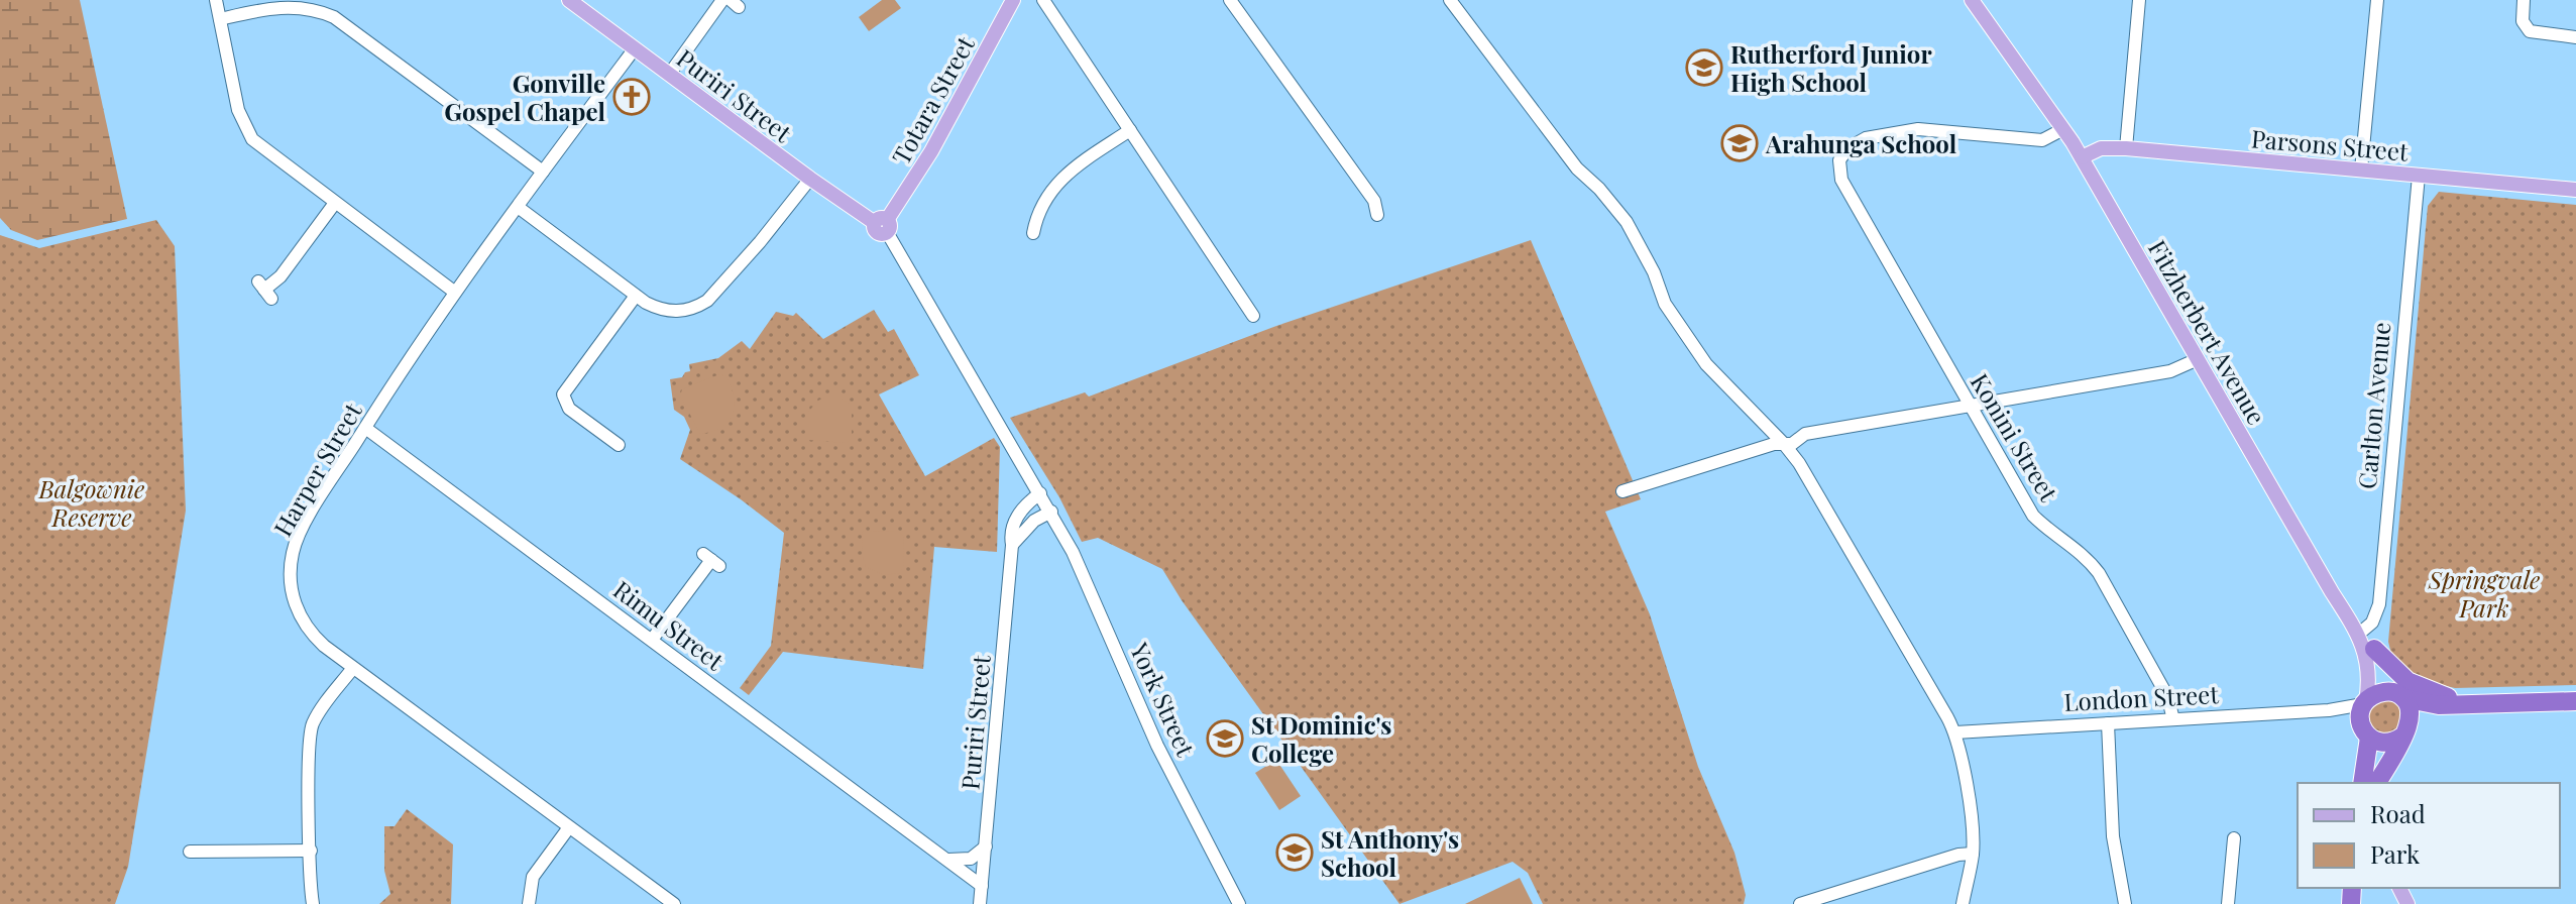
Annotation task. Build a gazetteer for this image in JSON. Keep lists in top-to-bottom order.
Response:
{
  "streets": {
    "main road": [
      "Puriri Street",
      "Totara Street",
      "Parsons Street",
      "Fitzherbert Avenue"
    ],
    "street": [
      "Carlton Avenue",
      "Konini Street",
      "Harper Street",
      "Rimu Street",
      "London Street",
      "York Street"
    ]
  },
  "crossings": [
    ["Puriri Street", "Totara Street"],
    ["Puriri Street", "Harper Street"],
    ["Puriri Street", "Rimu Street"],
    ["Puriri Street", "York Street"],
    ["Parsons Street", "Fitzherbert Avenue"],
    ["Parsons Street", "Carlton Avenue"],
    ["Fitzherbert Avenue", "Carlton Avenue"],
    ["Fitzherbert Avenue", "Konini Street"],
    ["Fitzherbert Avenue", "London Street"],
    ["Konini Street", "London Street"],
    ["Harper Street", "Rimu Street"]
  ],
  "parks": ["Balgownie Reserve", "Springvale Park"],
  "places": {
    "school or university": [
      "Rutherford Junior High School",
      "Arahunga School",
      "St Dominic's College",
      "St Anthony's School"
    ],
    "church": ["Gonville Gospel Chapel"]
  },
  "legend": ["Road", "Park"]
}
